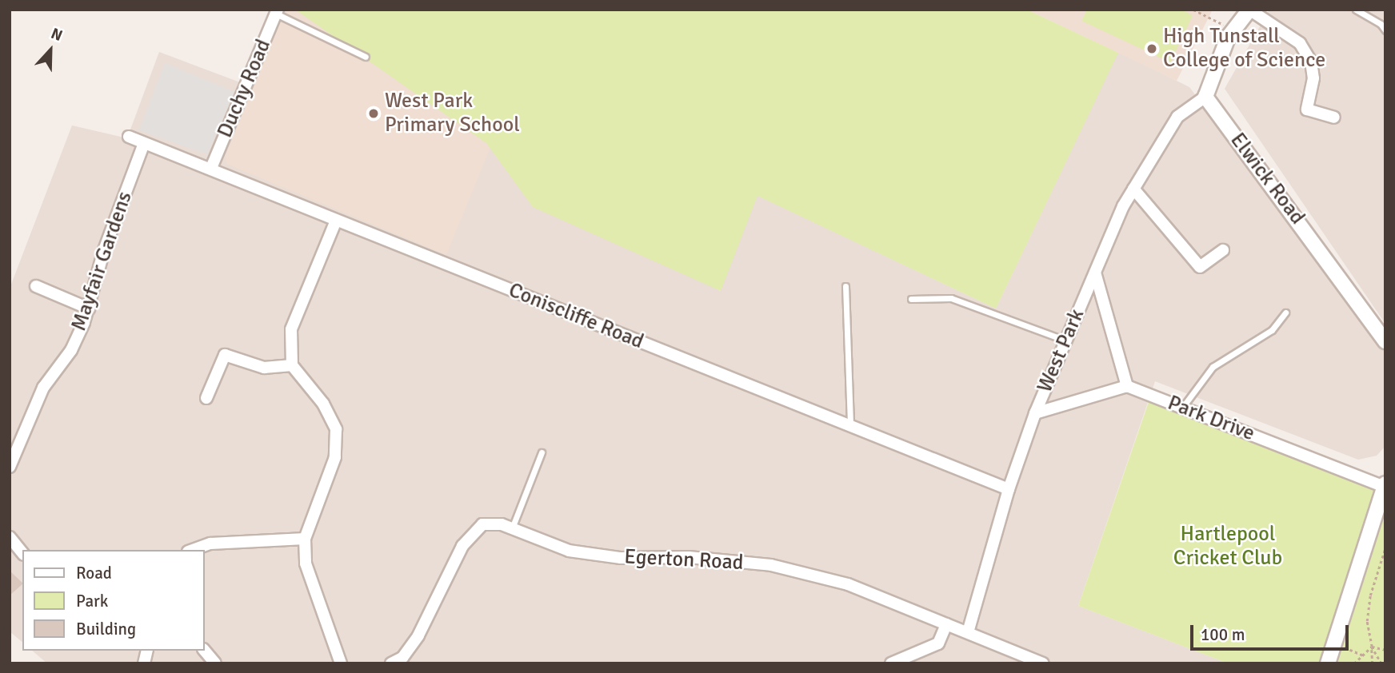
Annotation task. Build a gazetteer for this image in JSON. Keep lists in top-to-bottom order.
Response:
{
  "streets": {
    "street": [
      "Duchy Road",
      "Elwick Road",
      "Mayfair Gardens",
      "Coniscliffe Road",
      "West Park",
      "Park Drive",
      "Egerton Road"
    ]
  },
  "crossings": [
    ["Duchy Road", "Coniscliffe Road"],
    ["Elwick Road", "West Park"],
    ["Mayfair Gardens", "Coniscliffe Road"],
    ["Coniscliffe Road", "West Park"],
    ["West Park", "Egerton Road"]
  ],
  "parks": ["Hartlepool Cricket Club"],
  "places": ["High Tunstall College of Science", "West Park Primary School"],
  "legend": ["Road", "Park", "Building"],
  "scale_bar": "100 m",
  "north": "top"
}
